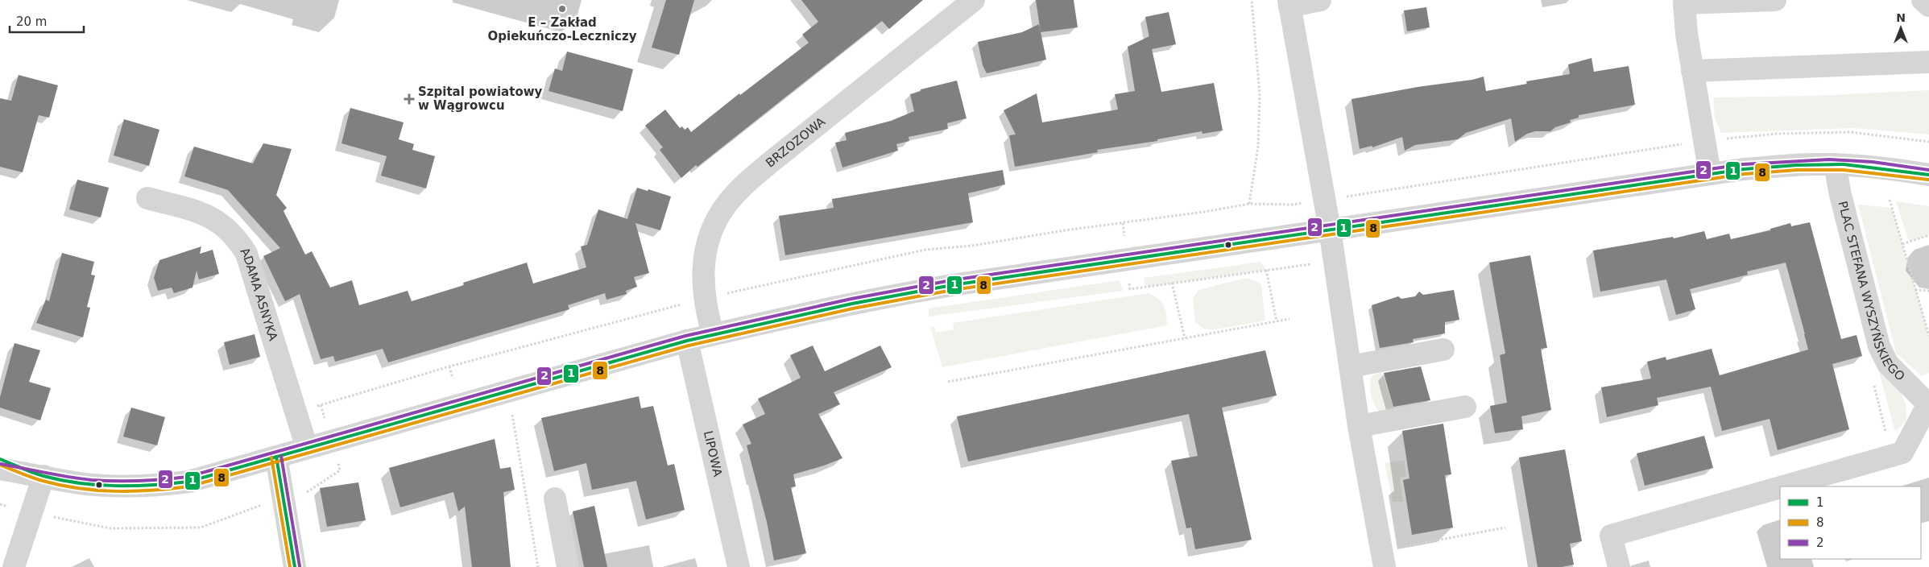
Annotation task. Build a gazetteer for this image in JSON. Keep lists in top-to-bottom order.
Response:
{
  "streets": {
    "street": [
      "BRZOZOWA",
      "PLAC STEFANA WYSZYŃSKIEGO",
      "ADAMA ASNYKA",
      "LIPOWA"
    ]
  },
  "places": {
    "other": ["E – Zakład Opiekuńczo-Leczniczy"],
    "health": ["Szpital powiatowy w Wągrowcu"]
  },
  "lines": ["transit line 2", "transit line 1", "transit line 8"],
  "legend": ["1", "8", "2"],
  "scale_bar": "20 m",
  "north": "top"
}
